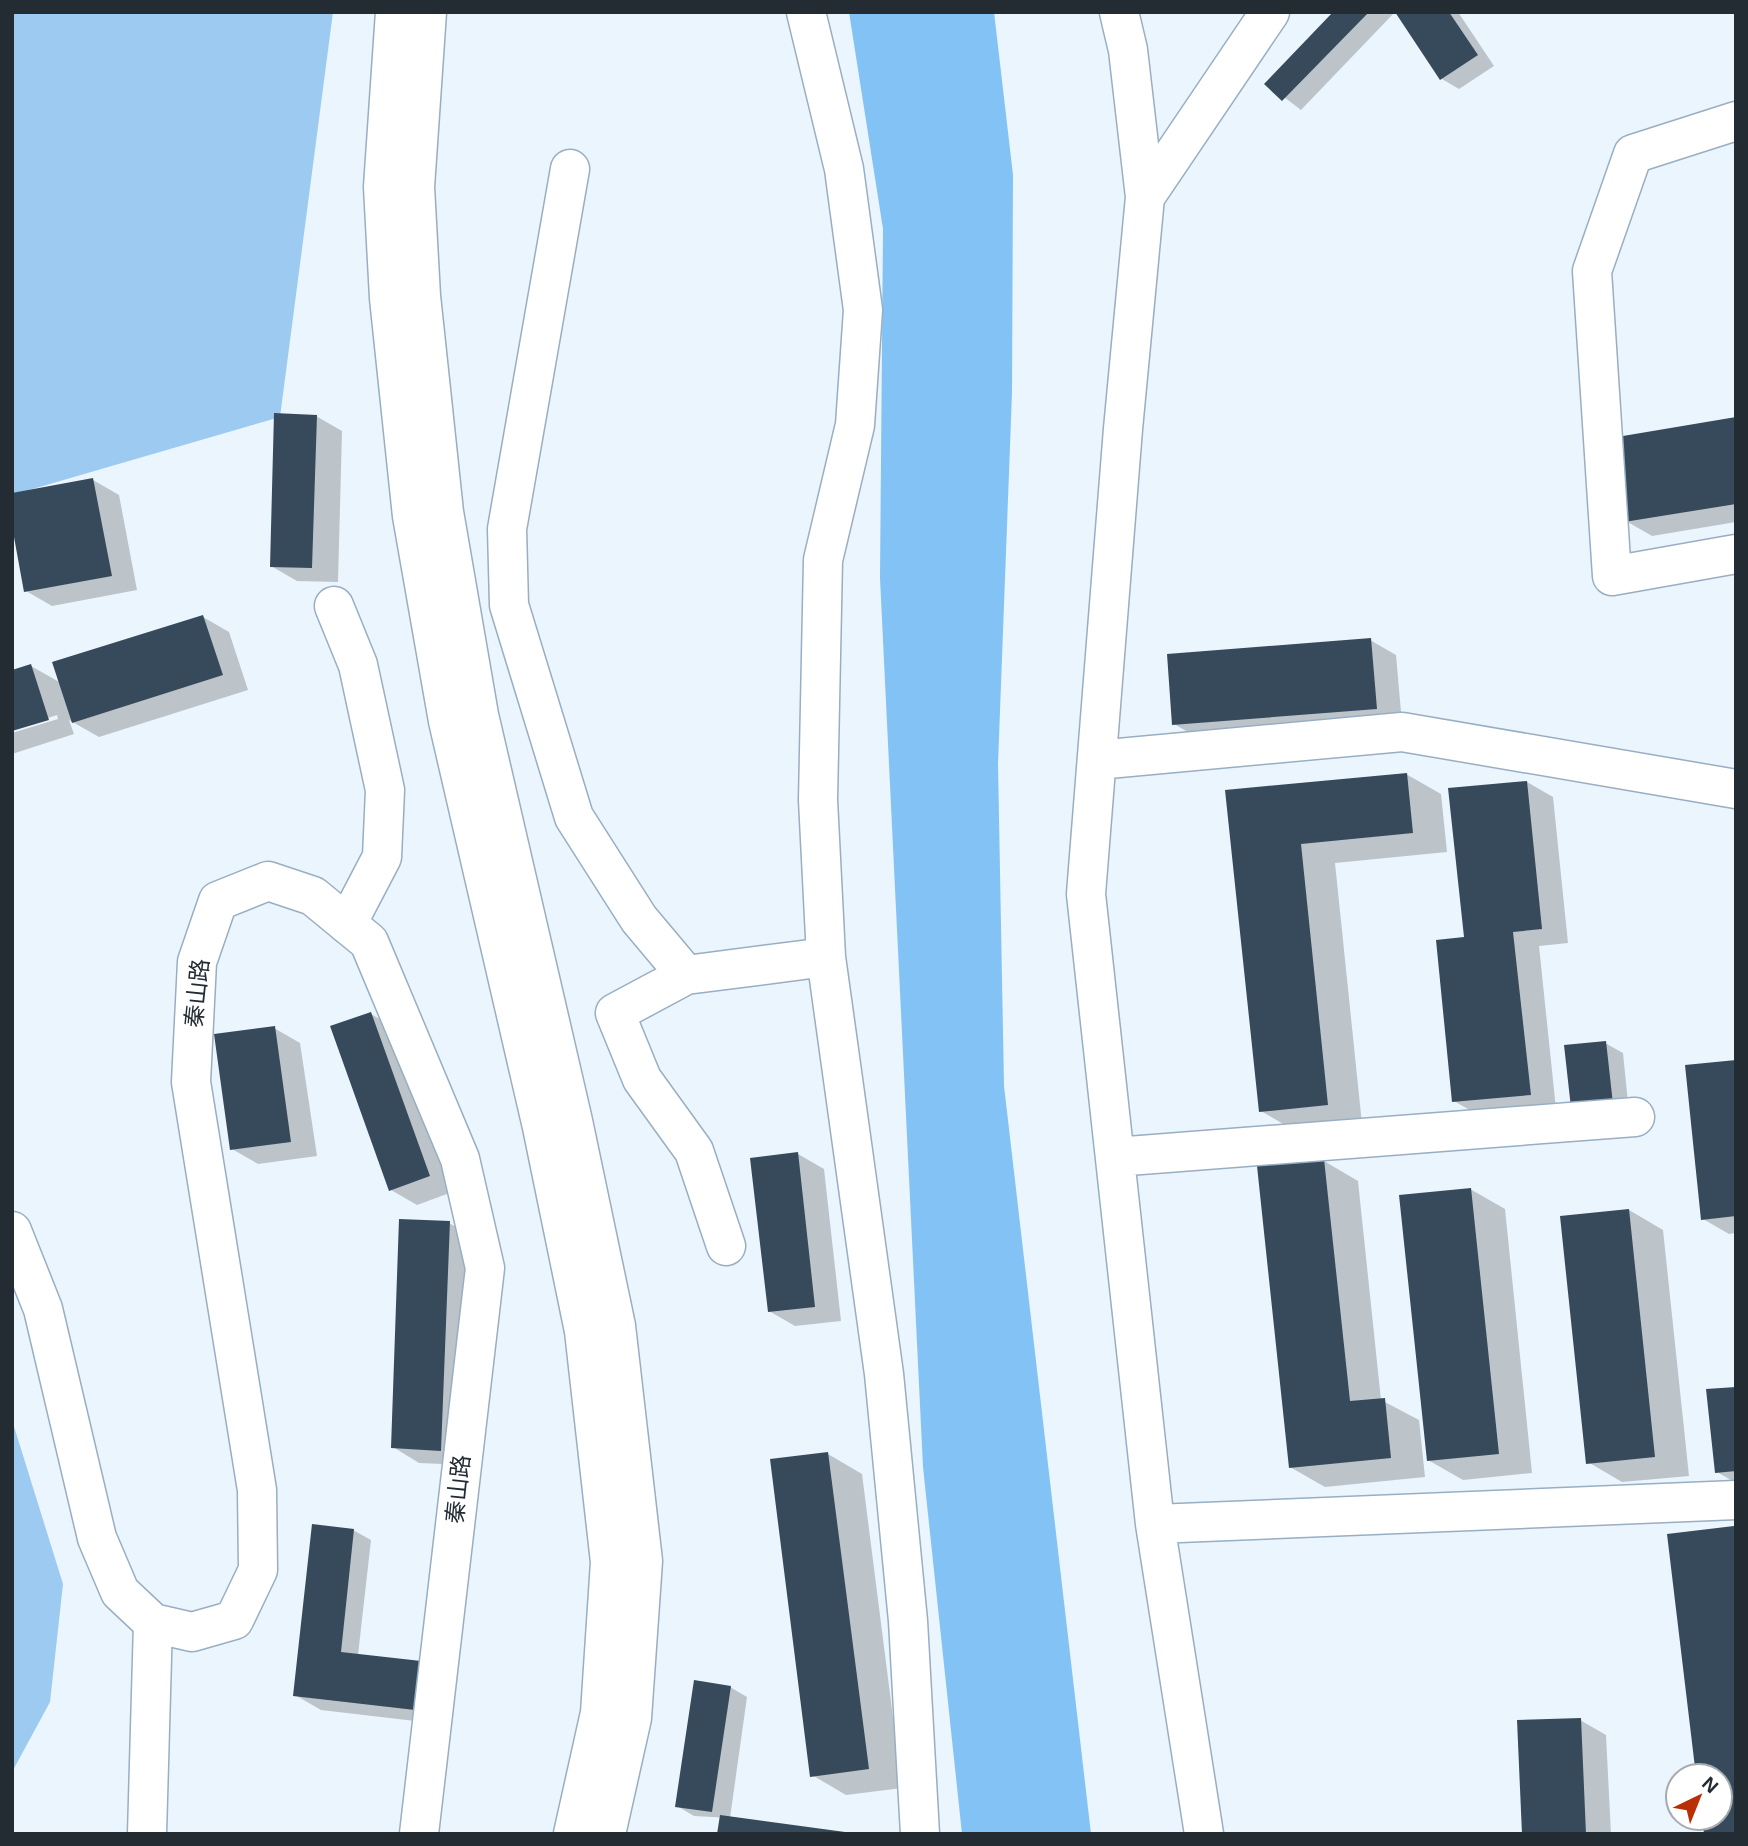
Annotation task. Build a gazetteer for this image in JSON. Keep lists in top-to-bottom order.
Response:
{
  "streets": {
    "main road": ["秦山路"]
  },
  "north": "top right"
}
